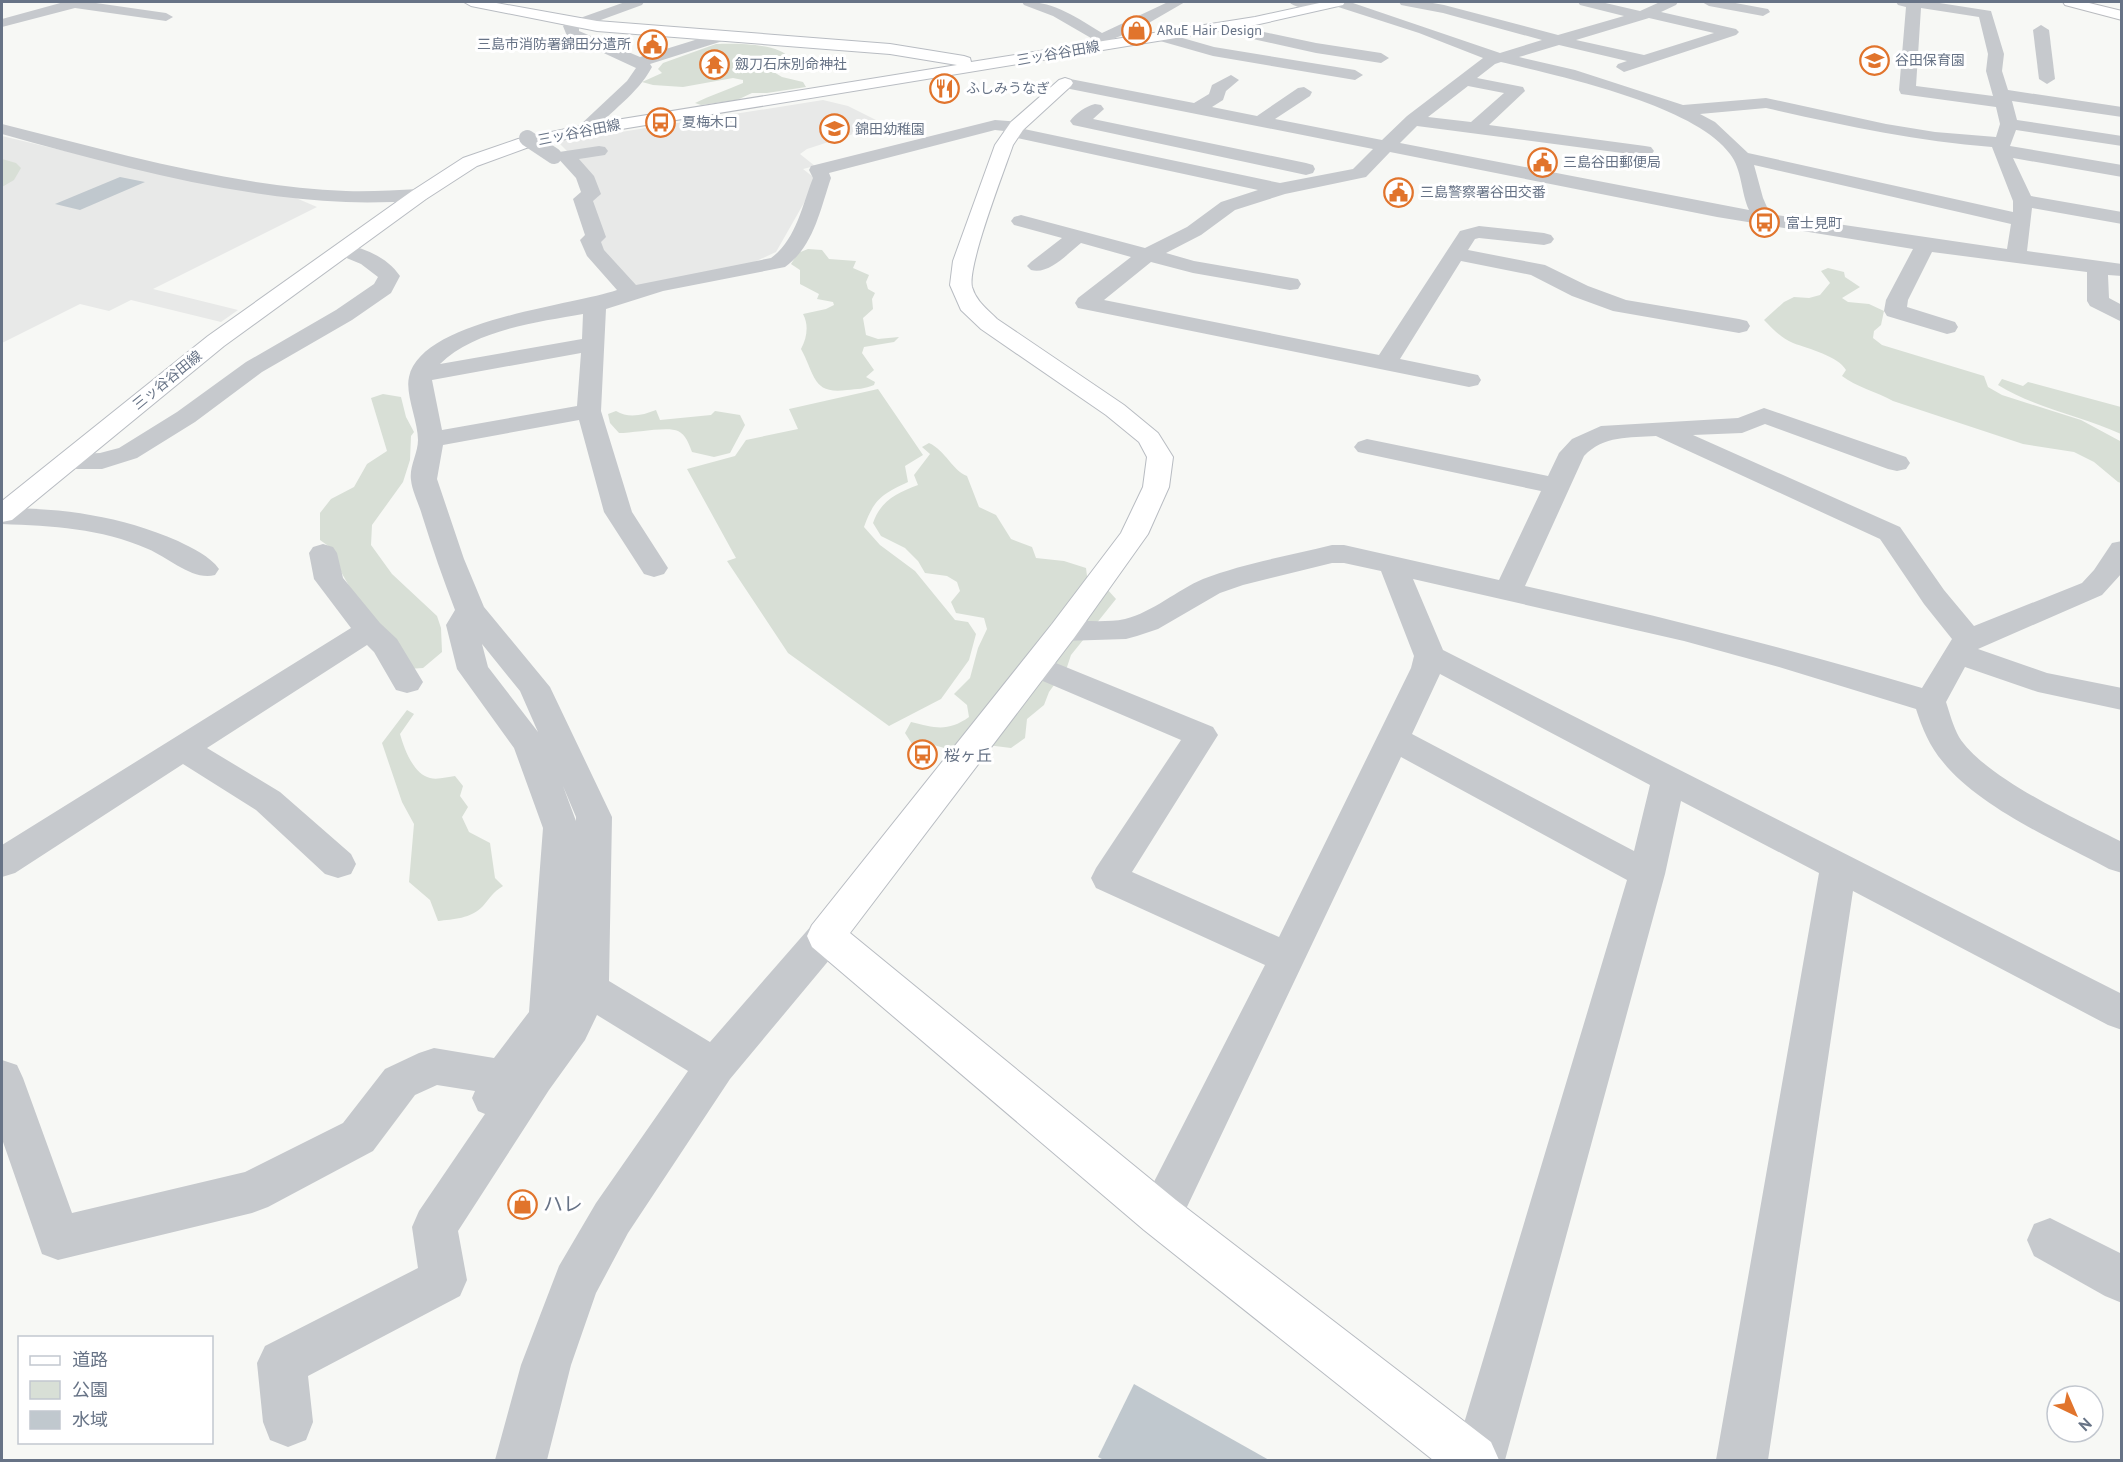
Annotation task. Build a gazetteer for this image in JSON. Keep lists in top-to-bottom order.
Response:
{
  "streets": {
    "main road": ["三ッ谷谷田線"]
  },
  "places": {
    "shop": ["ARuE Hair Design", "ハレ"],
    "public building": ["三島市消防署錦田分遣所", "三島谷田郵便局", "三島警察署谷田交番"],
    "school or university": ["谷田保育園", "錦田幼稚園"],
    "temple": ["劔刀石床別命神社"],
    "restaurant": ["ふしみうなぎ"],
    "bus stop": ["夏梅木口", "富士見町", "桜ヶ丘"]
  },
  "legend": ["道路", "公園", "水域"],
  "north": "bottom right"
}
